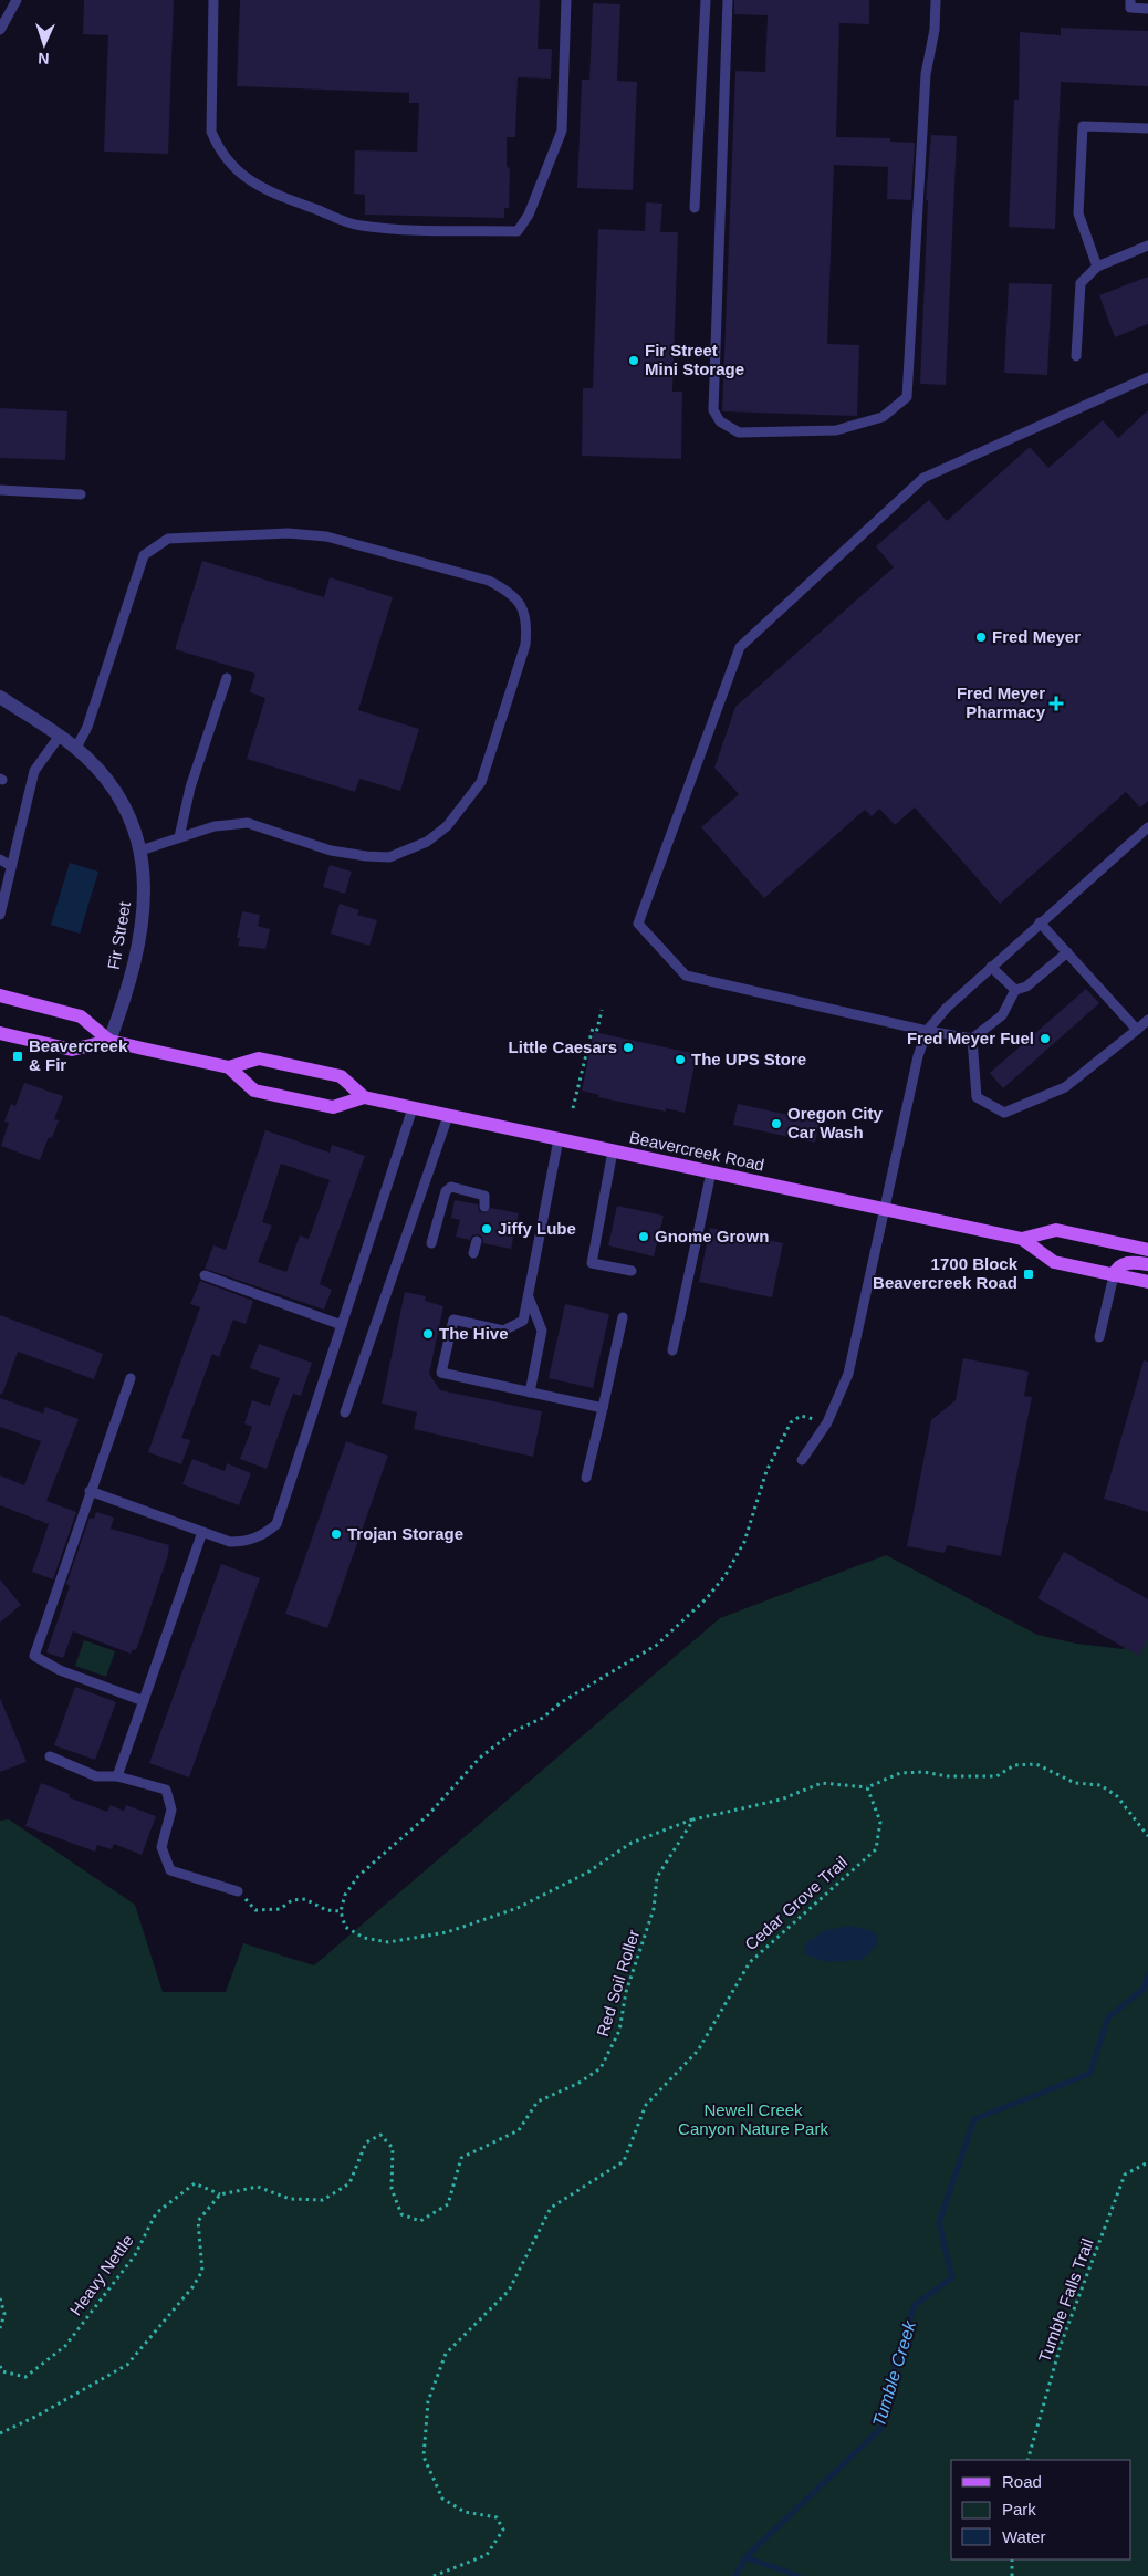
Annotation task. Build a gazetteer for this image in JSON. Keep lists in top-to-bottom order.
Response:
{
  "streets": {
    "main road": ["Beavercreek Road"],
    "street": ["Fir Street"],
    "path": [
      "Cedar Grove Trail",
      "Red Soil Roller",
      "Heavy Nettle",
      "Tumble Falls Trail"
    ]
  },
  "crossings": [
    ["Red Soil Roller", "Heavy Nettle"]
  ],
  "water": ["Tumble Creek"],
  "parks": ["Newell Creek Canyon Nature Park"],
  "places": {
    "other": [
      "Fir Street Mini Storage",
      "Fred Meyer",
      "Fred Meyer Fuel",
      "Little Caesars",
      "The UPS Store",
      "Oregon City Car Wash",
      "Jiffy Lube",
      "Gnome Grown",
      "The Hive",
      "Trojan Storage"
    ],
    "health": ["Fred Meyer Pharmacy"],
    "transit": ["Beavercreek & Fir", "1700 Block Beavercreek Road"]
  },
  "legend": ["Road", "Park", "Water"],
  "north": "bottom"
}
